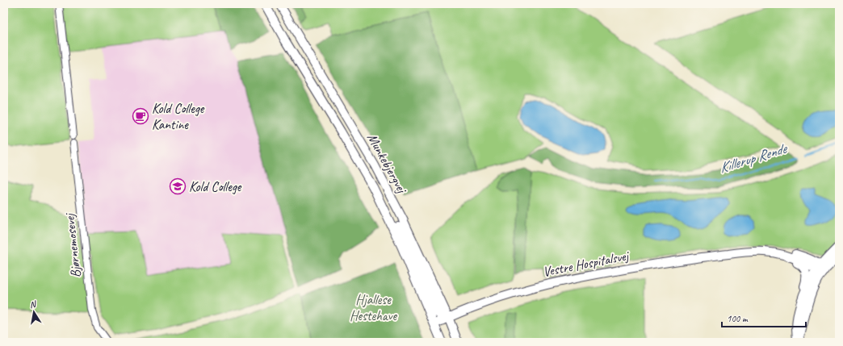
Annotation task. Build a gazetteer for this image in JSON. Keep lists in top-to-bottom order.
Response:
{
  "streets": {
    "street": ["Munkebjergvej", "Bjørnemosevej", "Vestre Hospitalsvej"]
  },
  "crossings": [
    ["Munkebjergvej", "Vestre Hospitalsvej"]
  ],
  "water": ["Killerup Rende"],
  "parks": ["Hjallese Hestehave"],
  "places": {
    "cafe": ["Kold College Kantine"],
    "school or university": ["Kold College"]
  },
  "scale_bar": "100 m",
  "north": "top"
}
